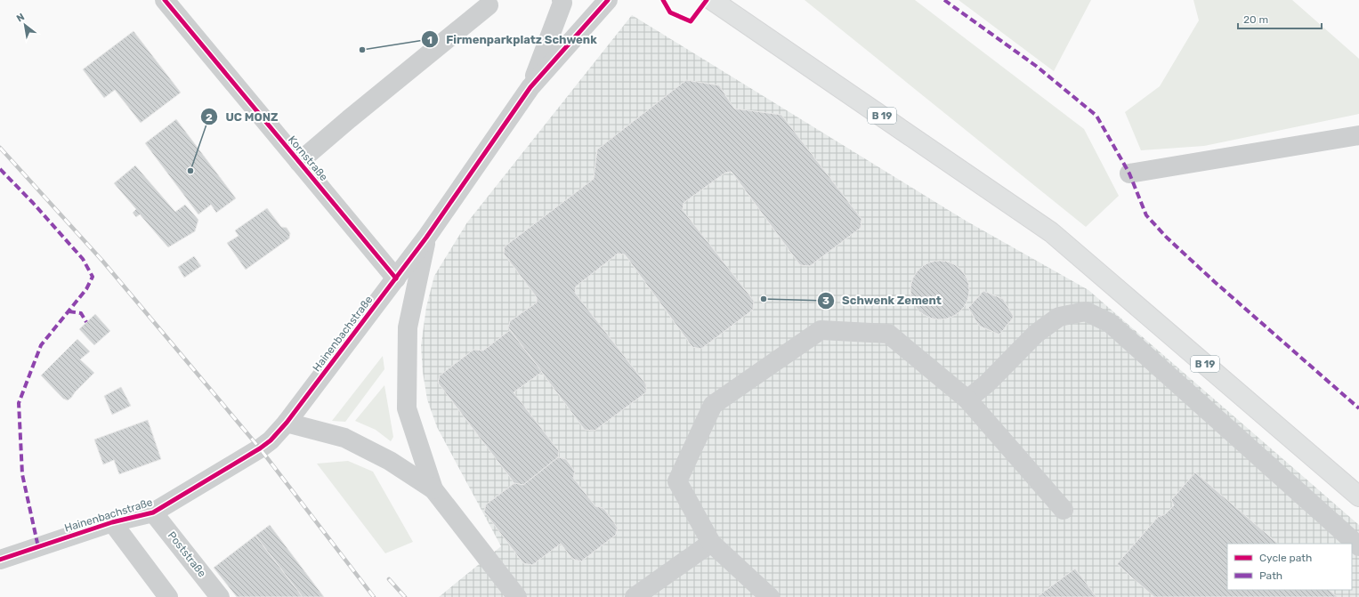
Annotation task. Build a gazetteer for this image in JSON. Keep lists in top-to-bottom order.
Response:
{
  "streets": {
    "main road": ["B 19"],
    "street": ["Kornstraße", "Hainenbachstraße", "Poststraße"]
  },
  "crossings": [
    ["Kornstraße", "Hainenbachstraße"],
    ["Hainenbachstraße", "Poststraße"]
  ],
  "places": ["Firmenparkplatz Schwenk", "UC MONZ", "Schwenk Zement"],
  "legend": ["Cycle path", "Path"],
  "scale_bar": "20 m",
  "north": "top left"
}
